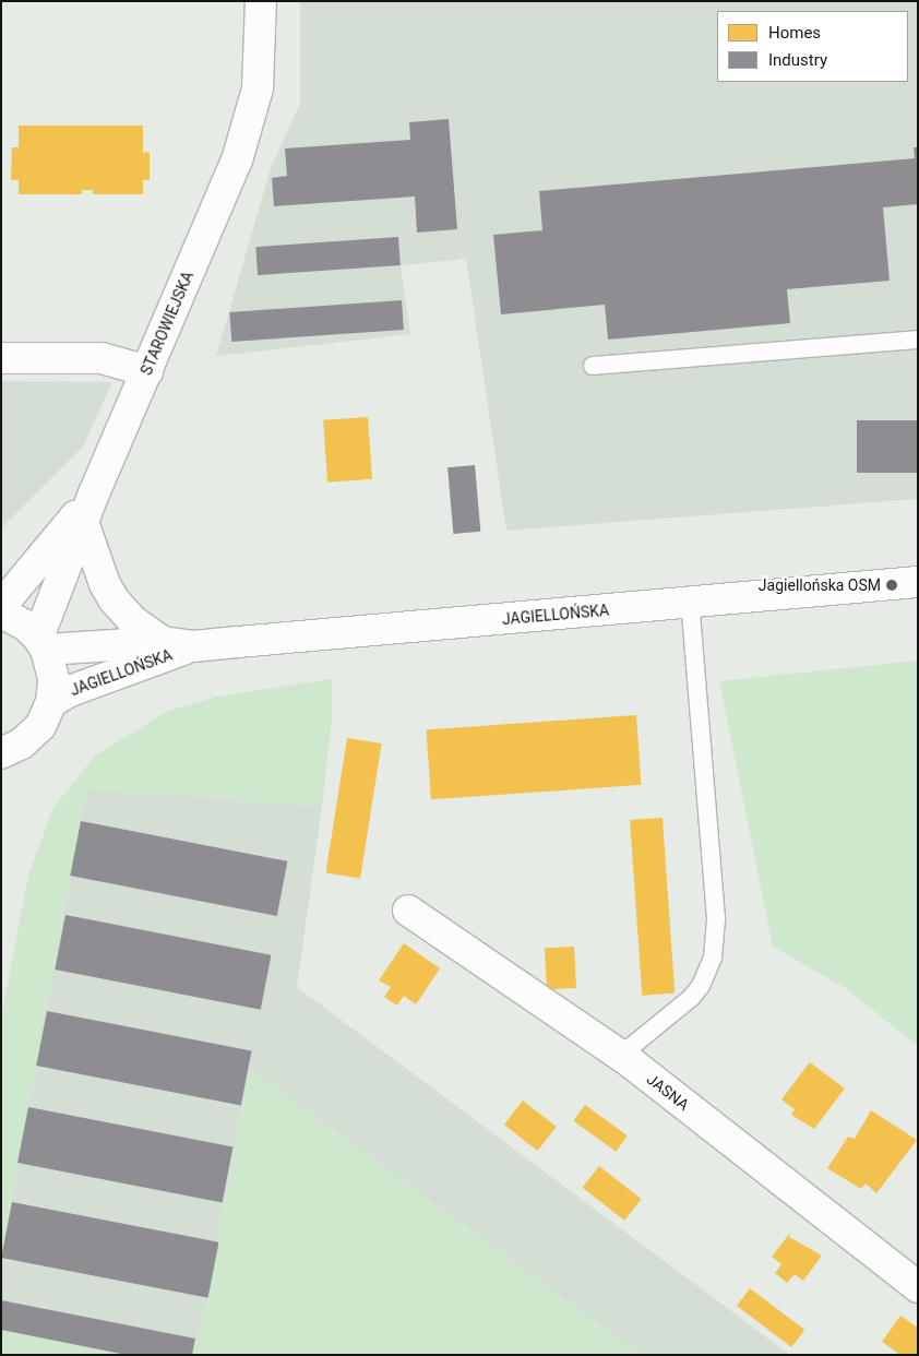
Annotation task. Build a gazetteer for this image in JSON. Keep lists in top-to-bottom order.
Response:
{
  "streets": {
    "street": ["STAROWIEJSKA", "JAGIELLOŃSKA", "JASNA"]
  },
  "crossings": [
    ["STAROWIEJSKA", "JAGIELLOŃSKA"]
  ],
  "places": ["Jagiellońska OSM"],
  "legend": ["Homes", "Industry"]
}
